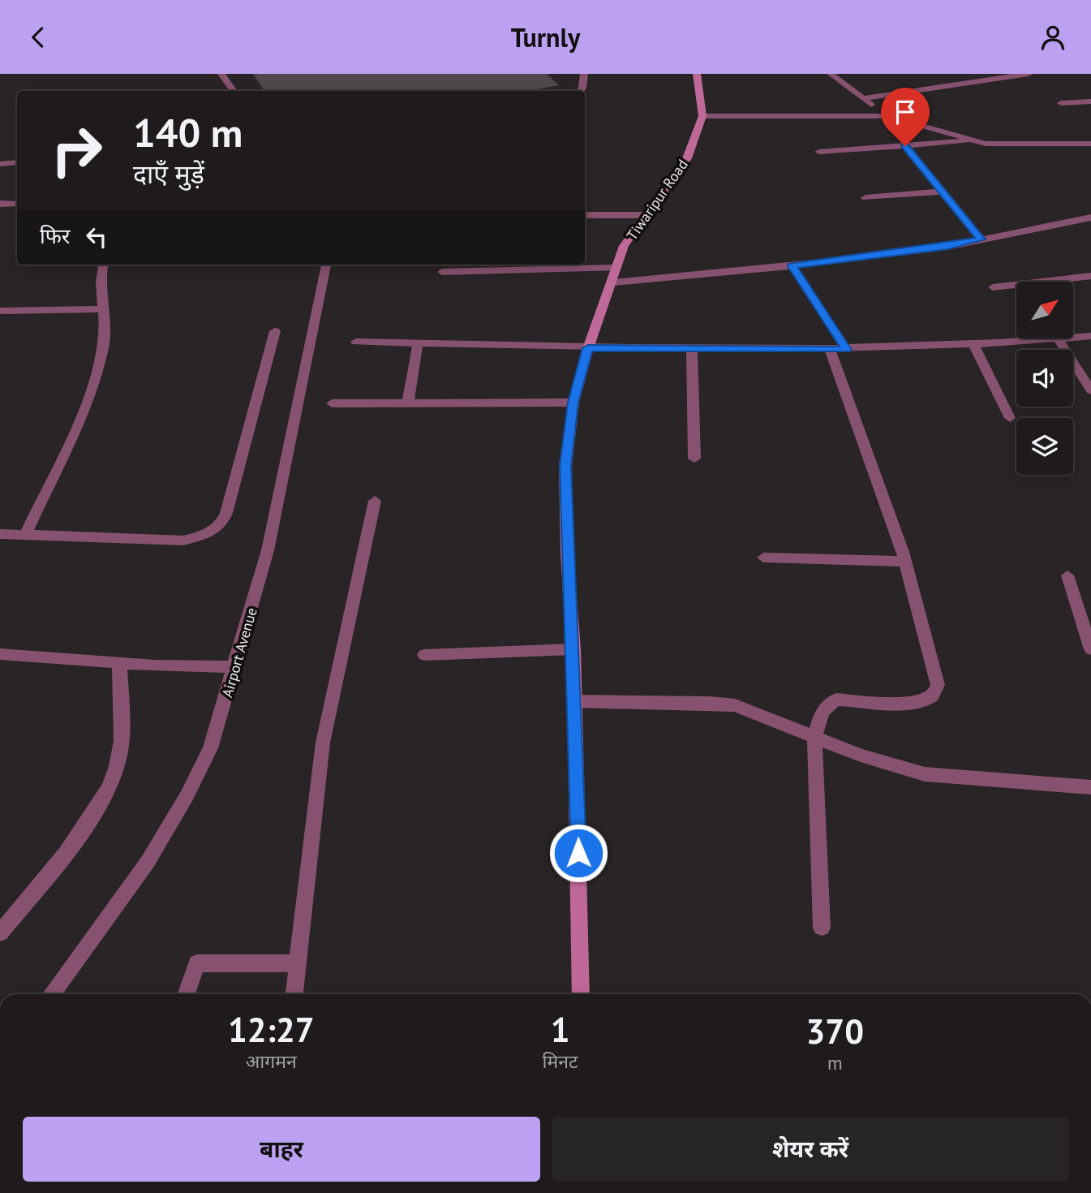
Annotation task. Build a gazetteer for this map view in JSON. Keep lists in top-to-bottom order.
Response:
{
  "streets": {
    "street": ["Tiwaripur Road", "Airport Avenue"]
  },
  "north": "top right",
  "page": {
    "header": "Turnly",
    "turn": ["140 m", "दाएँ मुड़ें"],
    "then": "फिर",
    "eta": [
      "12:27",
      "आगमन",
      "1",
      "मिनट",
      "370",
      "m"
    ],
    "buttons": ["बाहर", "शेयर करें"]
  }
}
